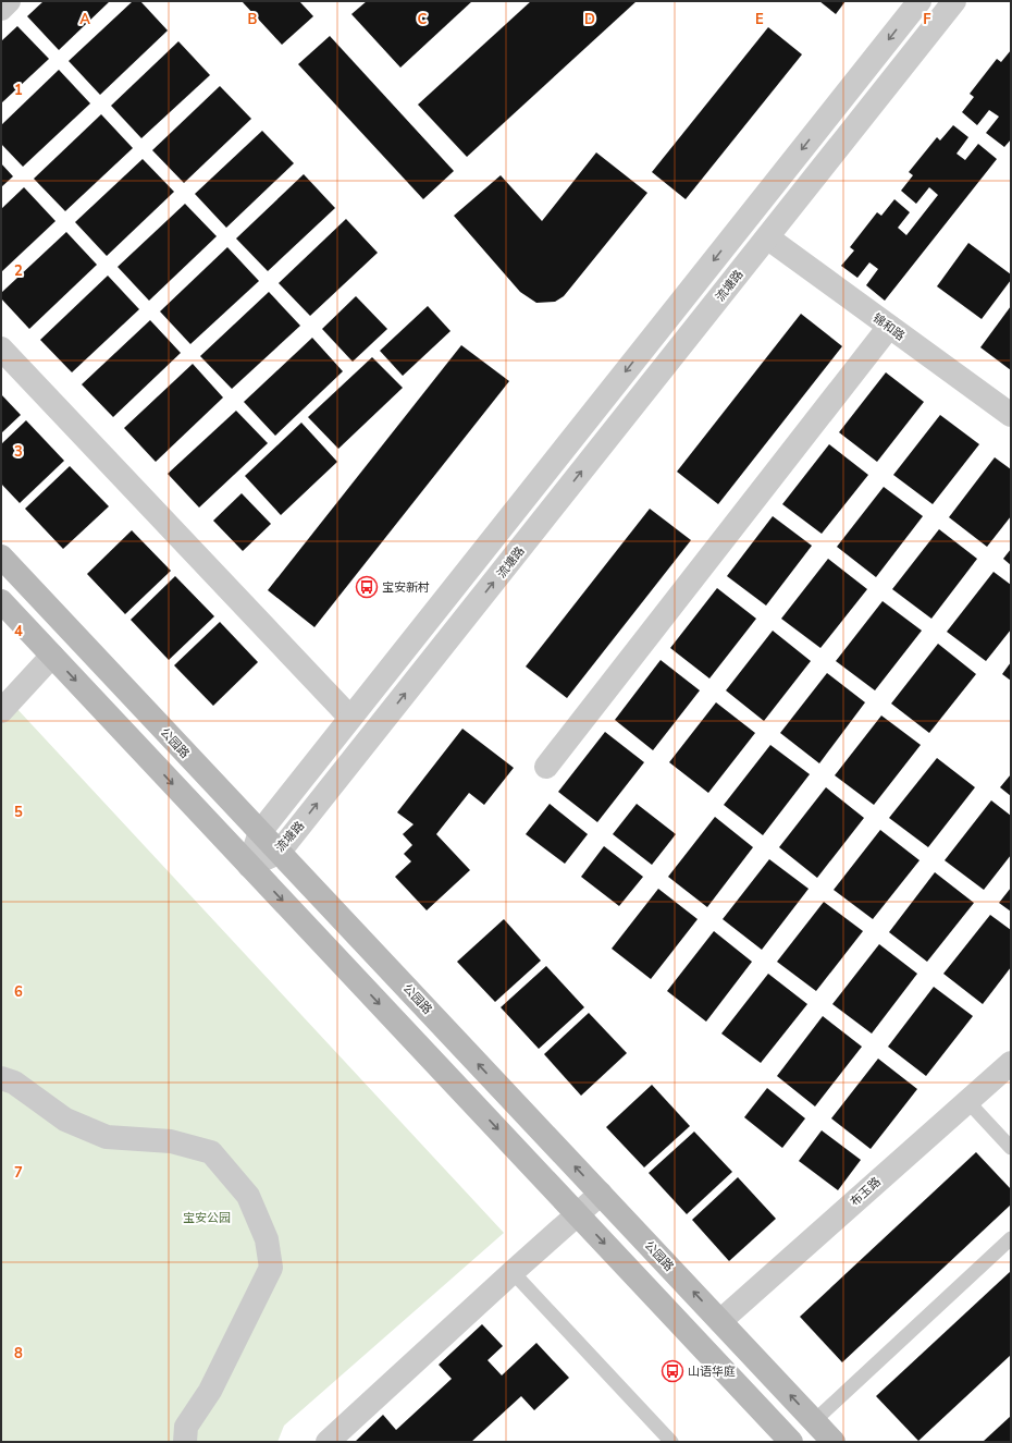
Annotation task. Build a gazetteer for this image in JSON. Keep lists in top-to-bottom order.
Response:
{
  "streets": {
    "main road": ["公园路"],
    "street": ["流塘路", "锦和路", "布玉路"]
  },
  "crossings": [
    ["流塘路", "锦和路"],
    ["流塘路", "公园路"],
    ["公园路", "布玉路"]
  ],
  "parks": ["宝安公园"],
  "places": {
    "bus stop": ["宝安新村", "山语华庭"]
  },
  "grid": {
    "columns": [
      "A",
      "B",
      "C",
      "D",
      "E",
      "F"
    ],
    "rows": [
      "1",
      "2",
      "3",
      "4",
      "5",
      "6",
      "7",
      "8"
    ]
  }
}
